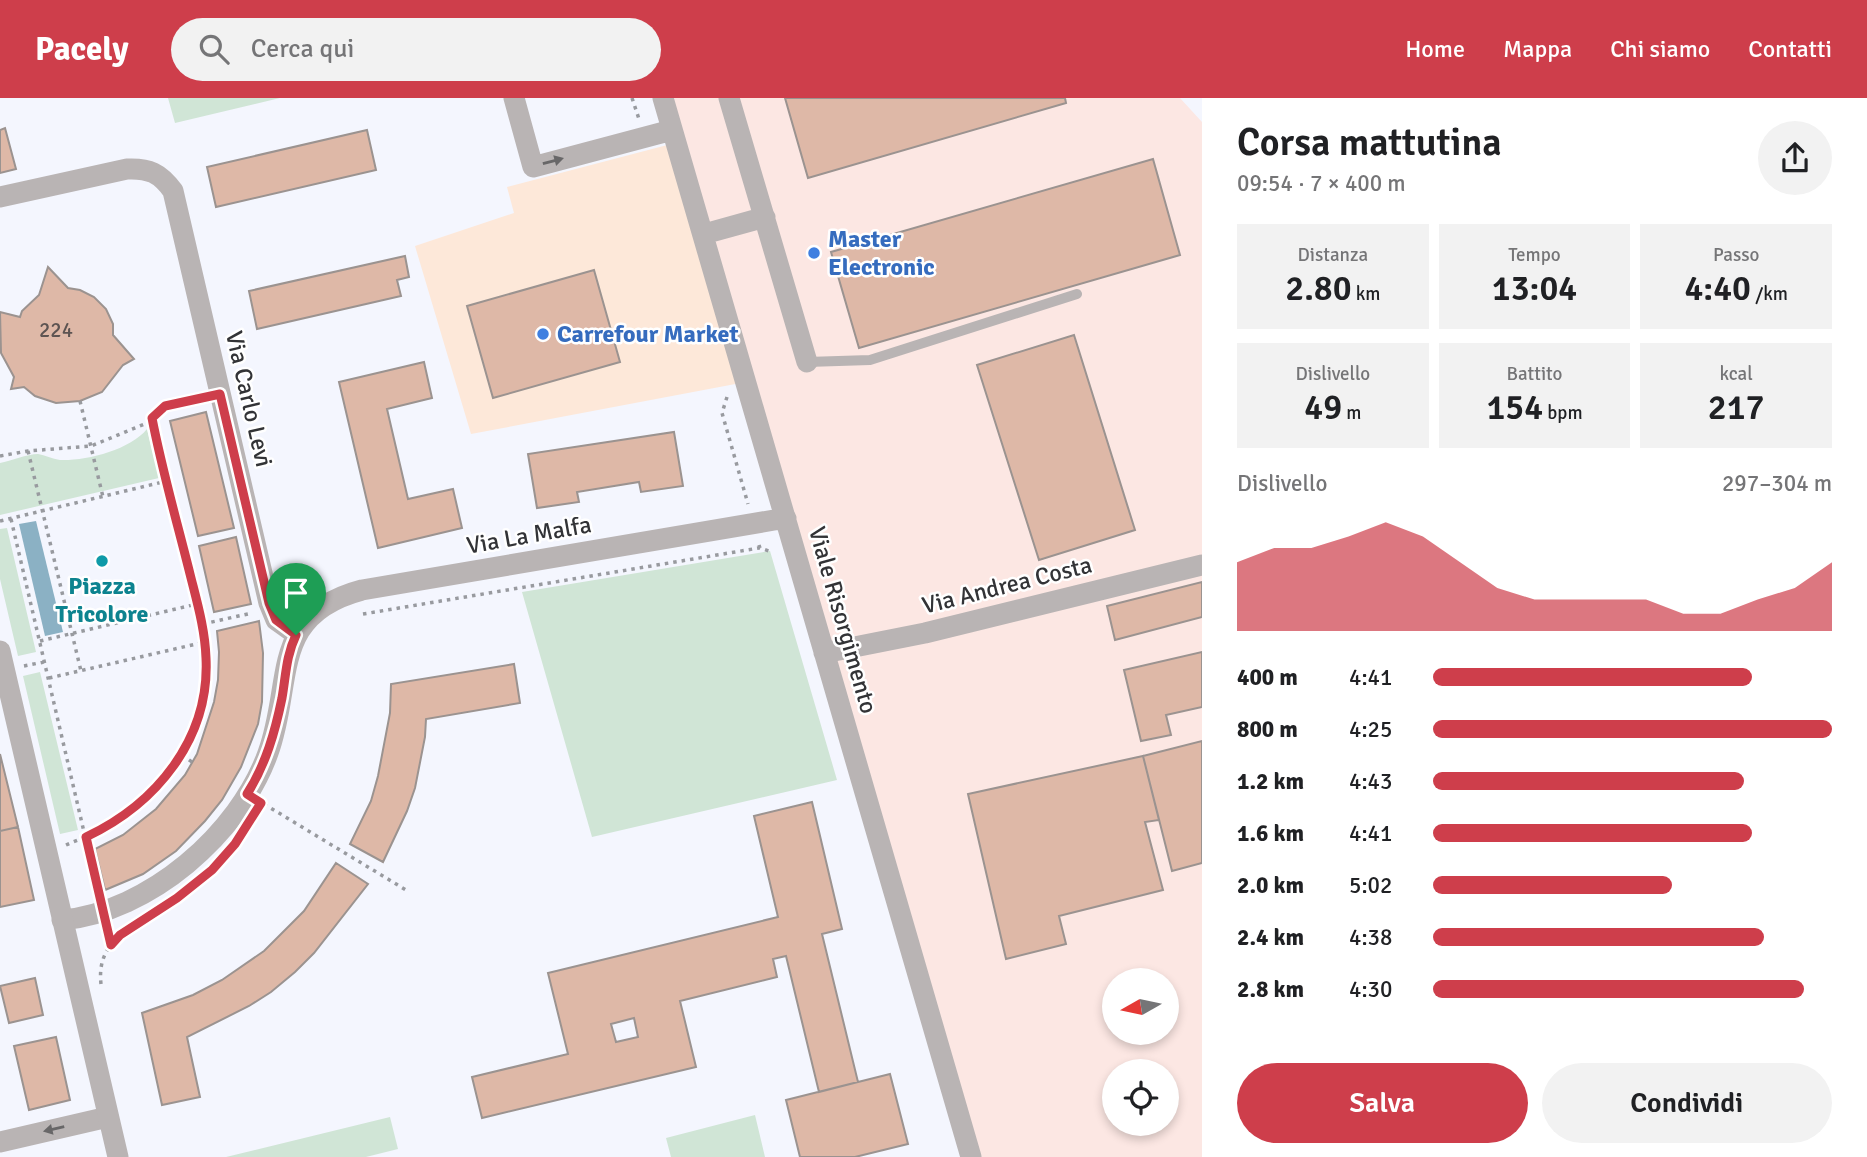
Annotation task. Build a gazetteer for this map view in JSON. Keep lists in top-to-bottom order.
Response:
{
  "streets": {
    "street": [
      "Via Carlo Levi",
      "Via La Malfa",
      "Via Andrea Costa",
      "Viale Risorgimento"
    ]
  },
  "crossings": [
    ["Via Carlo Levi", "Via La Malfa"],
    ["Via La Malfa", "Viale Risorgimento"],
    ["Via Andrea Costa", "Viale Risorgimento"]
  ],
  "places": ["Master Electronic", "Carrefour Market", "Piazza Tricolore"],
  "house_numbers": ["224"],
  "north": "left",
  "page": {
    "header": "Pacely",
    "search": "Cerca qui",
    "nav": [
      "Home",
      "Mappa",
      "Chi siamo",
      "Contatti"
    ],
    "heading": ["Corsa mattutina", "09:54 · 7 × 400 m"],
    "stats": [
      ["Distanza", "2.80 km"],
      ["Tempo", "13:04"],
      ["Passo", "4:40 /km"],
      ["Dislivello", "49 m"],
      ["Battito", "154 bpm"],
      ["kcal", "217"]
    ],
    "chart": ["Dislivello", "297–304 m"],
    "list": [
      {
        "name": "400 m",
        "note": "4:41"
      },
      {
        "name": "800 m",
        "note": "4:25"
      },
      {
        "name": "1.2 km",
        "note": "4:43"
      },
      {
        "name": "1.6 km",
        "note": "4:41"
      },
      {
        "name": "2.0 km",
        "note": "5:02"
      },
      {
        "name": "2.4 km",
        "note": "4:38"
      },
      {
        "name": "2.8 km",
        "note": "4:30"
      }
    ],
    "buttons": ["Salva", "Condividi"]
  }
}
